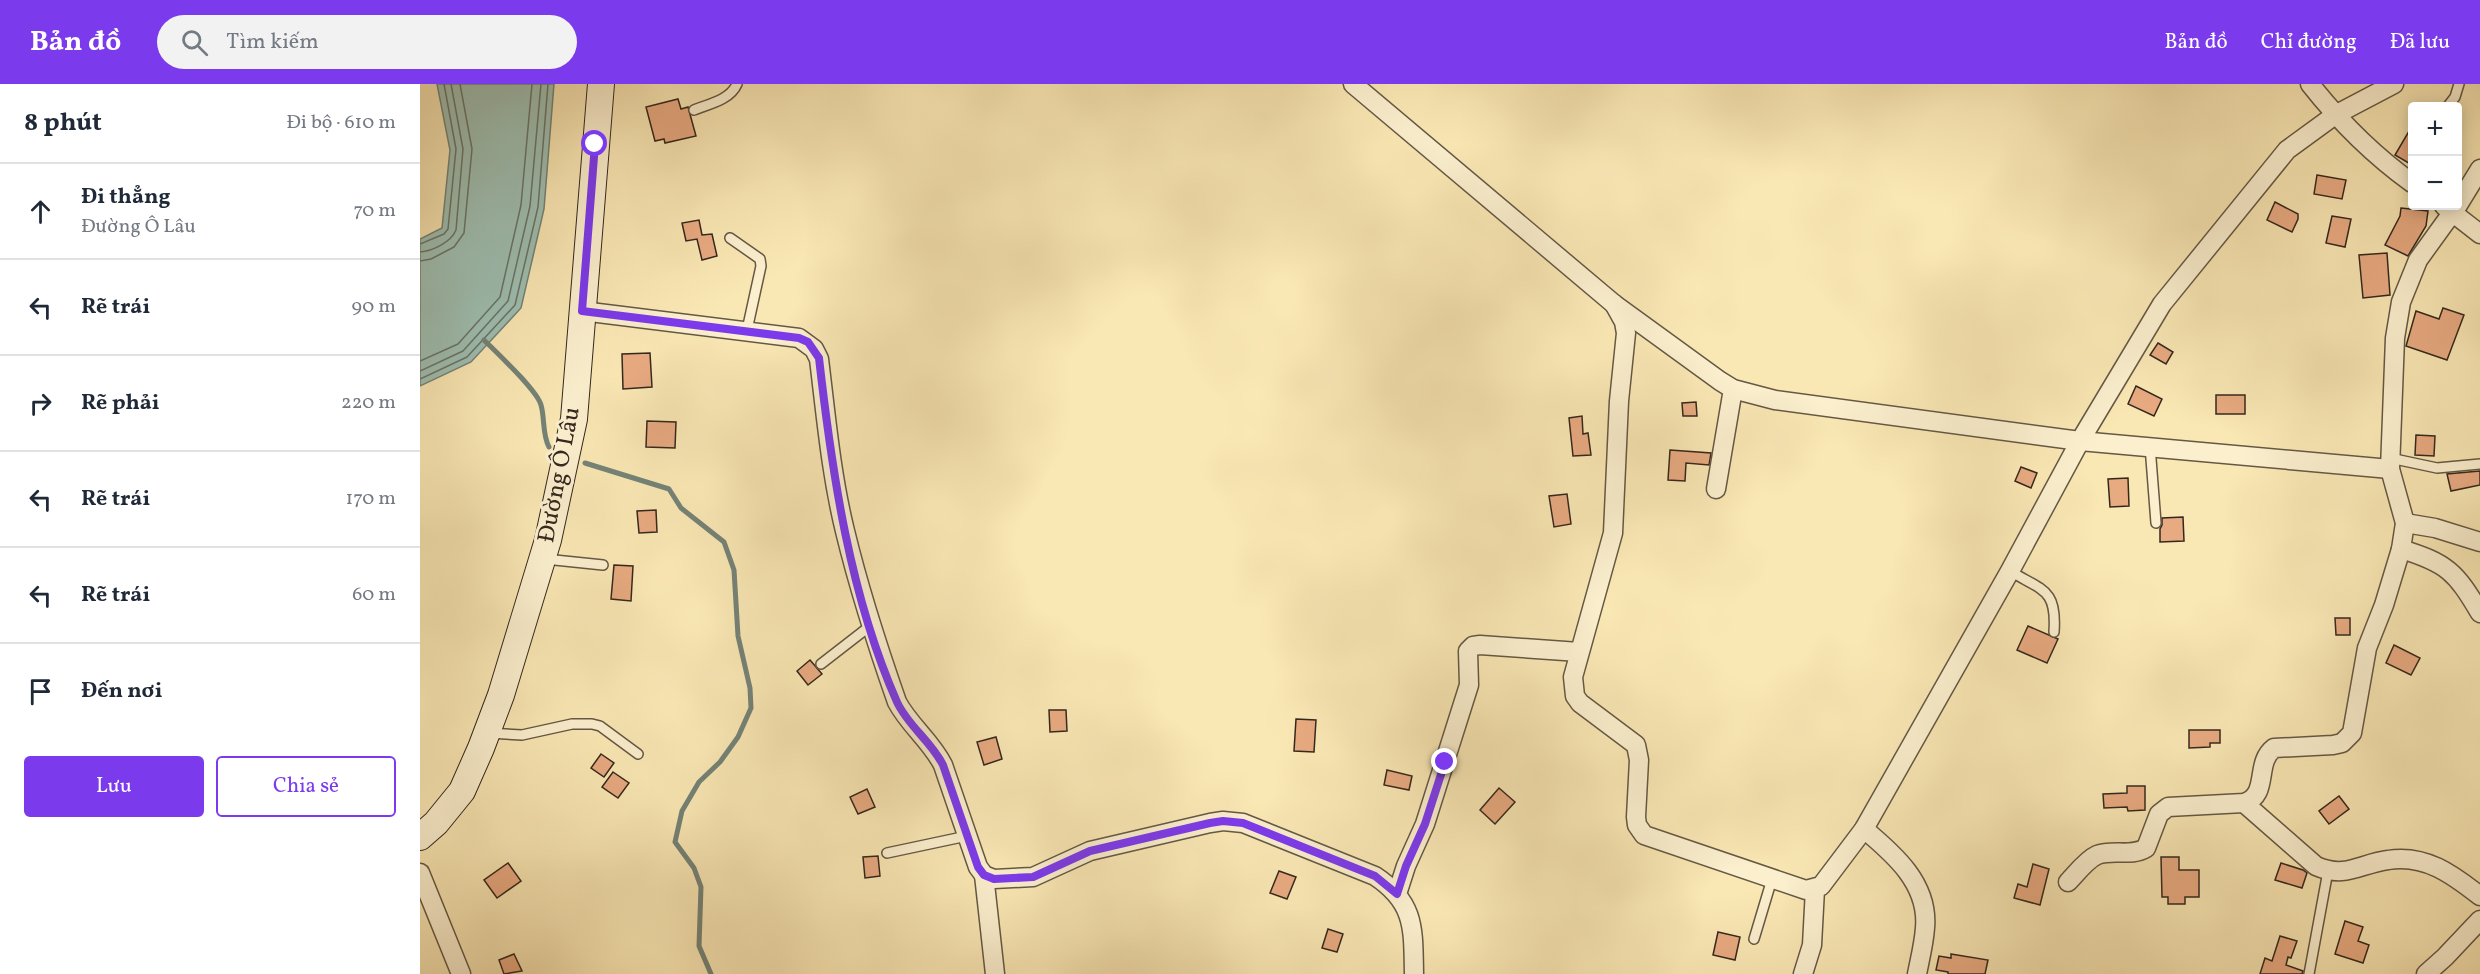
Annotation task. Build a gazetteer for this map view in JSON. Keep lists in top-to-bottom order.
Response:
{
  "streets": {
    "main road": ["Đường Ô Lâu"]
  },
  "page": {
    "header": "Bản đồ",
    "search": "Tìm kiếm",
    "nav": ["Bản đồ", "Chỉ đường", "Đã lưu"],
    "heading": ["8 phút", "Đi bộ · 610 m"],
    "map_buttons": ["+", "−"],
    "list": [
      ["Đi thẳng", "Đường Ô Lâu", "70 m"],
      ["Rẽ trái", "90 m"],
      ["Rẽ phải", "220 m"],
      ["Rẽ trái", "170 m"],
      ["Rẽ trái", "60 m"],
      "Đến nơi"
    ],
    "buttons": ["Lưu", "Chia sẻ"]
  }
}
